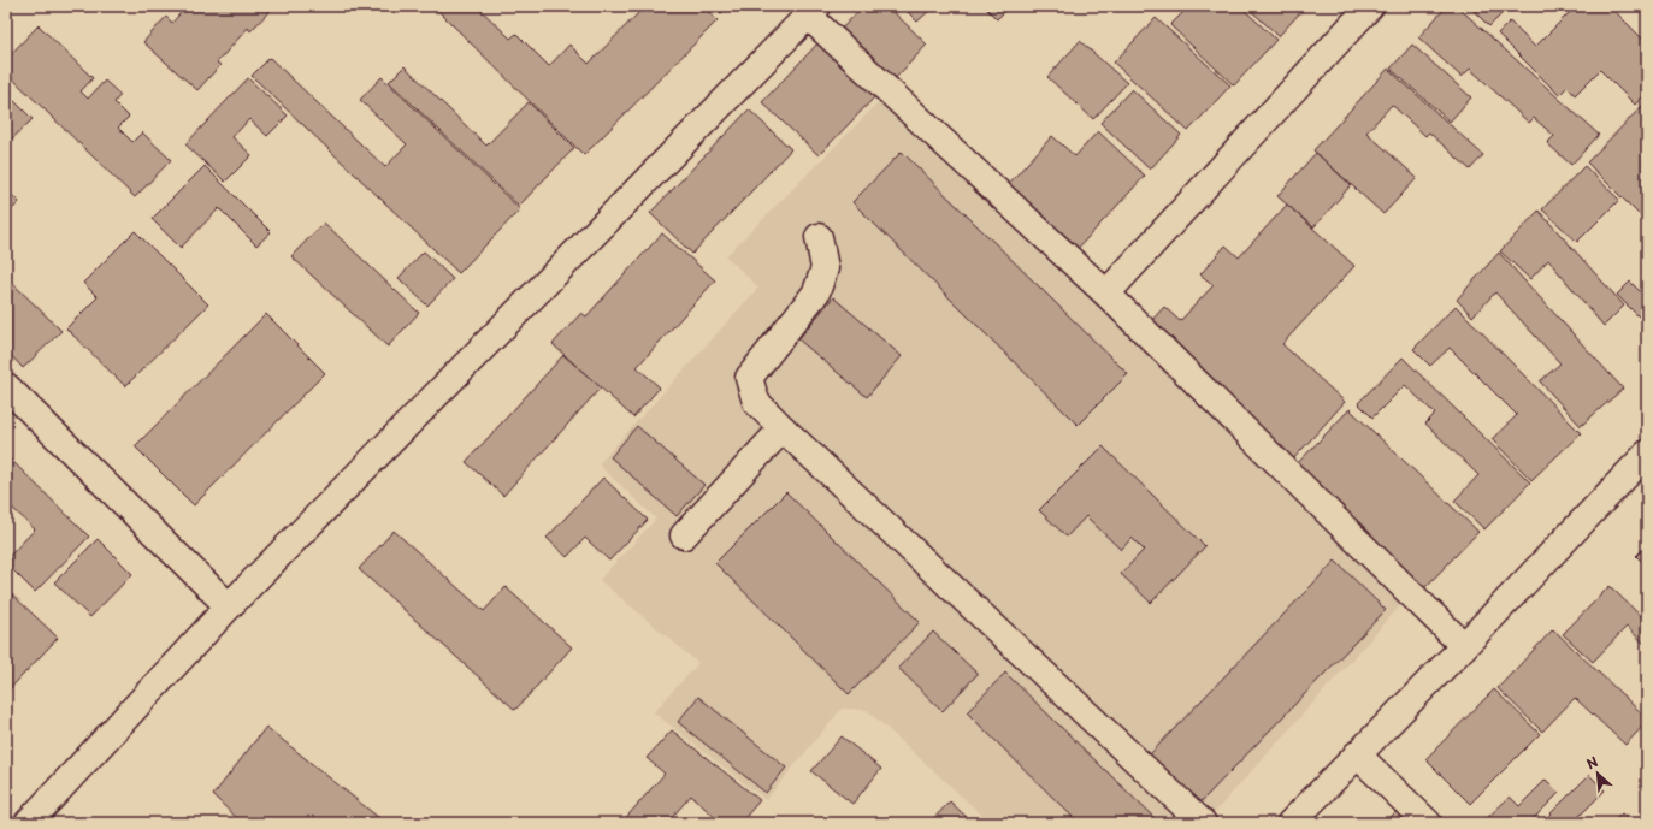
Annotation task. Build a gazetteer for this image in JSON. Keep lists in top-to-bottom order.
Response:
{
  "north": "top left"
}
